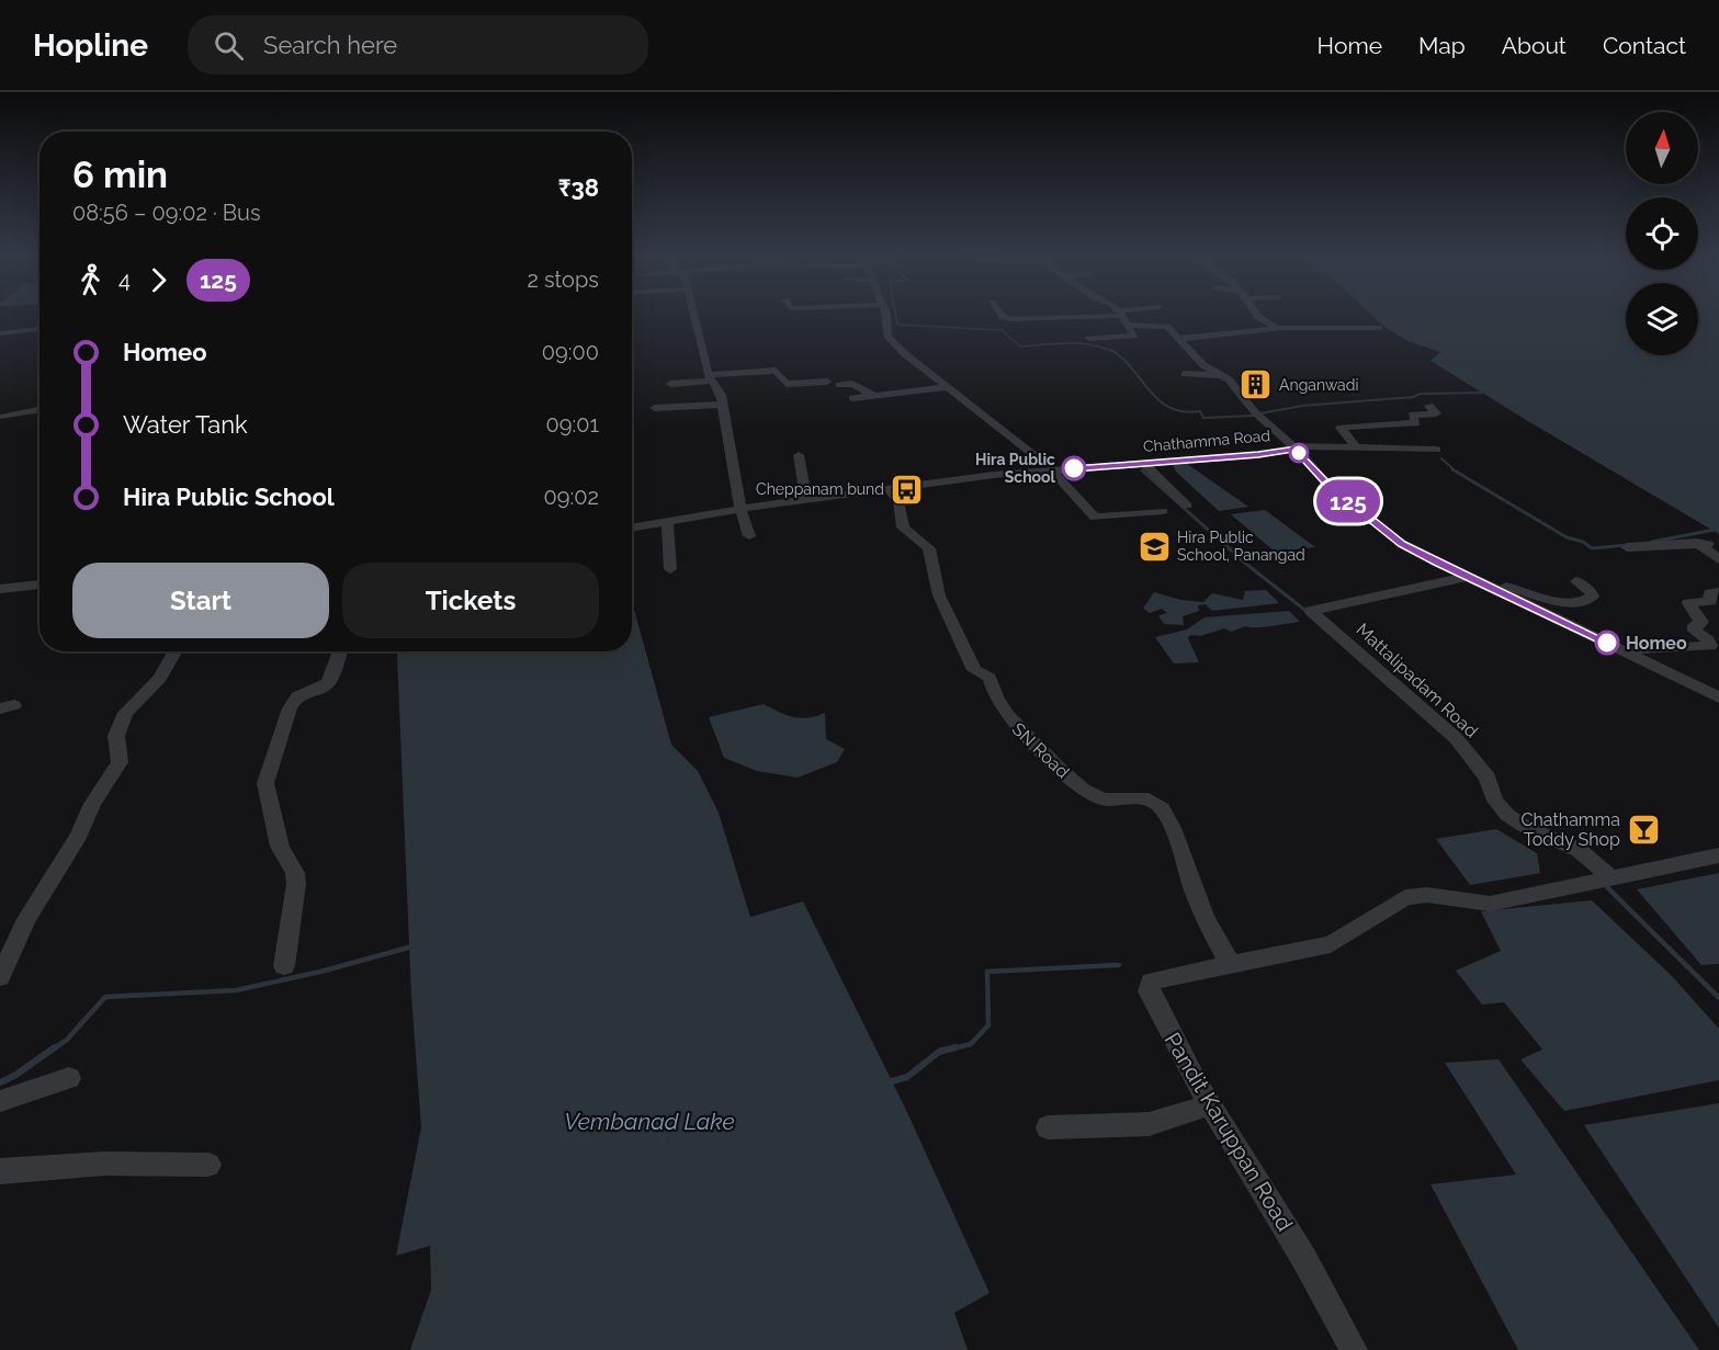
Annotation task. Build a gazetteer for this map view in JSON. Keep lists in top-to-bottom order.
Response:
{
  "streets": {
    "street": [
      "Chathamma Road",
      "Mattalipadam Road",
      "SN Road",
      "Pandit Karuppan Road"
    ]
  },
  "crossings": [
    ["Chathamma Road", "Mattalipadam Road"],
    ["Chathamma Road", "SN Road"],
    ["Mattalipadam Road", "Pandit Karuppan Road"],
    ["SN Road", "Pandit Karuppan Road"]
  ],
  "water": ["Vembanad Lake"],
  "places": {
    "building": ["Anganwadi"],
    "other": ["Hira Public School", "Homeo"],
    "bus stop": ["Cheppanam bund"],
    "school or university": ["Hira Public School, Panangad"],
    "bar": ["Chathamma Toddy Shop"]
  },
  "lines": ["bus line 125"],
  "north": "top",
  "page": {
    "header": "Hopline",
    "search": "Search here",
    "nav": [
      "Home",
      "Map",
      "About",
      "Contact"
    ],
    "on_map": "125",
    "heading": ["6 min", "08:56 – 09:02 · Bus", "₹38"],
    "legs": ["4", "125", "2 stops"],
    "list": [
      {
        "name": "Homeo",
        "value": "09:00"
      },
      {
        "name": "Water Tank",
        "value": "09:01"
      },
      {
        "name": "Hira Public School",
        "value": "09:02"
      }
    ],
    "buttons": ["Start", "Tickets"]
  }
}
